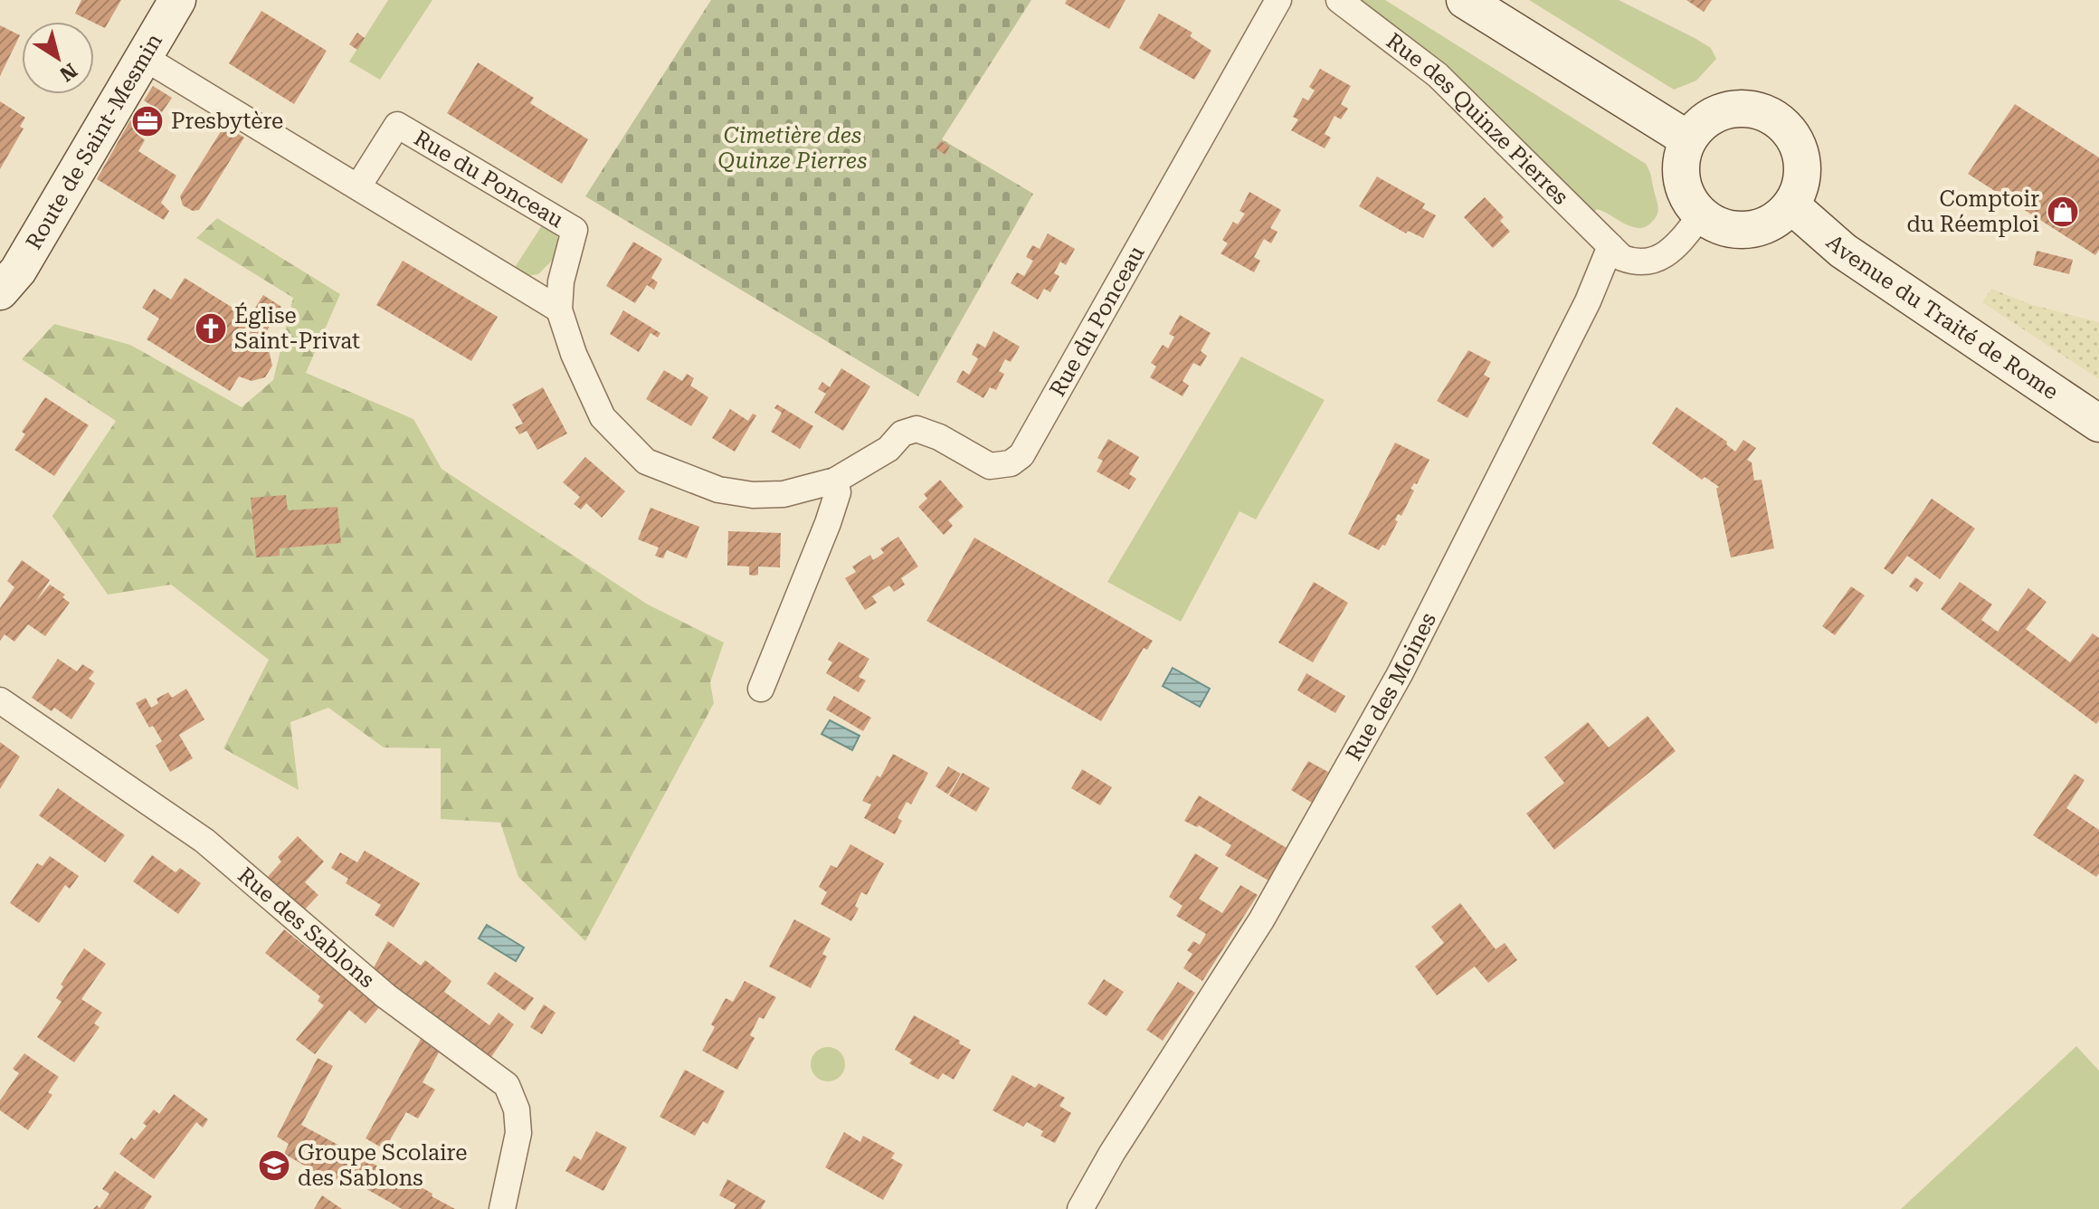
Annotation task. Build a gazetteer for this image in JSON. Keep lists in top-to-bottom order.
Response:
{
  "streets": {
    "main road": ["Route de Saint-Mesmin", "Avenue du Traité de Rome"],
    "street": [
      "Rue des Quinze Pierres",
      "Rue du Ponceau",
      "Rue des Moines",
      "Rue des Sablons"
    ]
  },
  "crossings": [
    ["Rue des Quinze Pierres", "Rue des Moines"]
  ],
  "parks": ["Cimetière des Quinze Pierres"],
  "places": {
    "office": ["Presbytère"],
    "shop": ["Comptoir du Réemploi"],
    "church": ["Église Saint-Privat"],
    "school or university": ["Groupe Scolaire des Sablons"]
  },
  "north": "bottom right"
}
